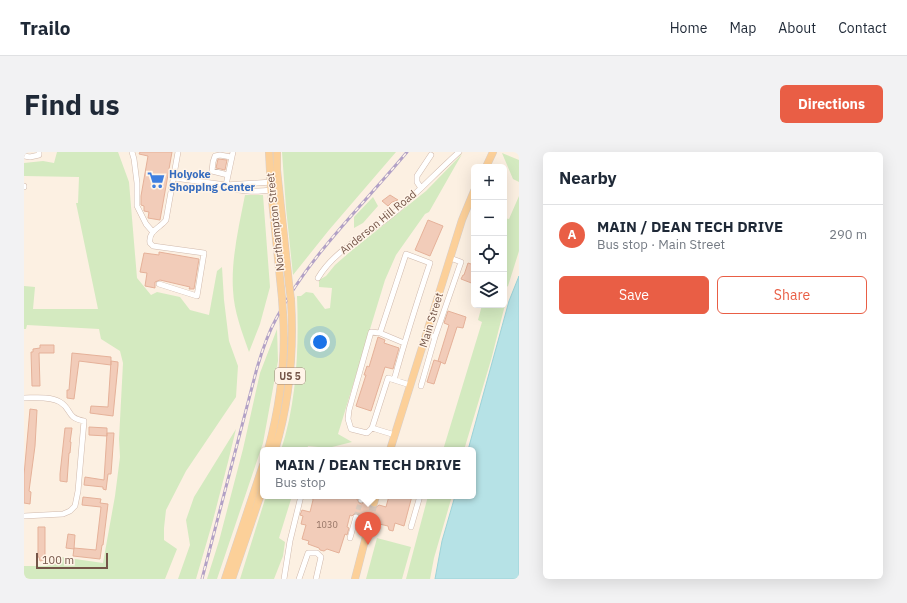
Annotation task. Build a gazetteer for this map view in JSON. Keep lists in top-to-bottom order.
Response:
{
  "streets": {
    "main road": ["Northampton Street", "Main Street", "US 5"],
    "street": ["Anderson Hill Road"]
  },
  "places": {
    "supermarket": ["Holyoke Shopping Center"]
  },
  "house_numbers": ["1030"],
  "scale_bar": "100 m",
  "page": {
    "header": "Trailo",
    "nav": [
      "Home",
      "Map",
      "About",
      "Contact"
    ],
    "buttons": [
      "Directions",
      ["Save", "Share"]
    ],
    "title": "Find us",
    "heading": "Nearby",
    "map_buttons": ["+", "−"],
    "list": [
      {
        "mark": "A",
        "name": "MAIN / DEAN TECH DRIVE",
        "note": "Bus stop · Main Street",
        "value": "290 m"
      }
    ],
    "popup": ["MAIN / DEAN TECH DRIVE", "Bus stop"],
    "pins": "A",
    "scale": "100 m"
  }
}
